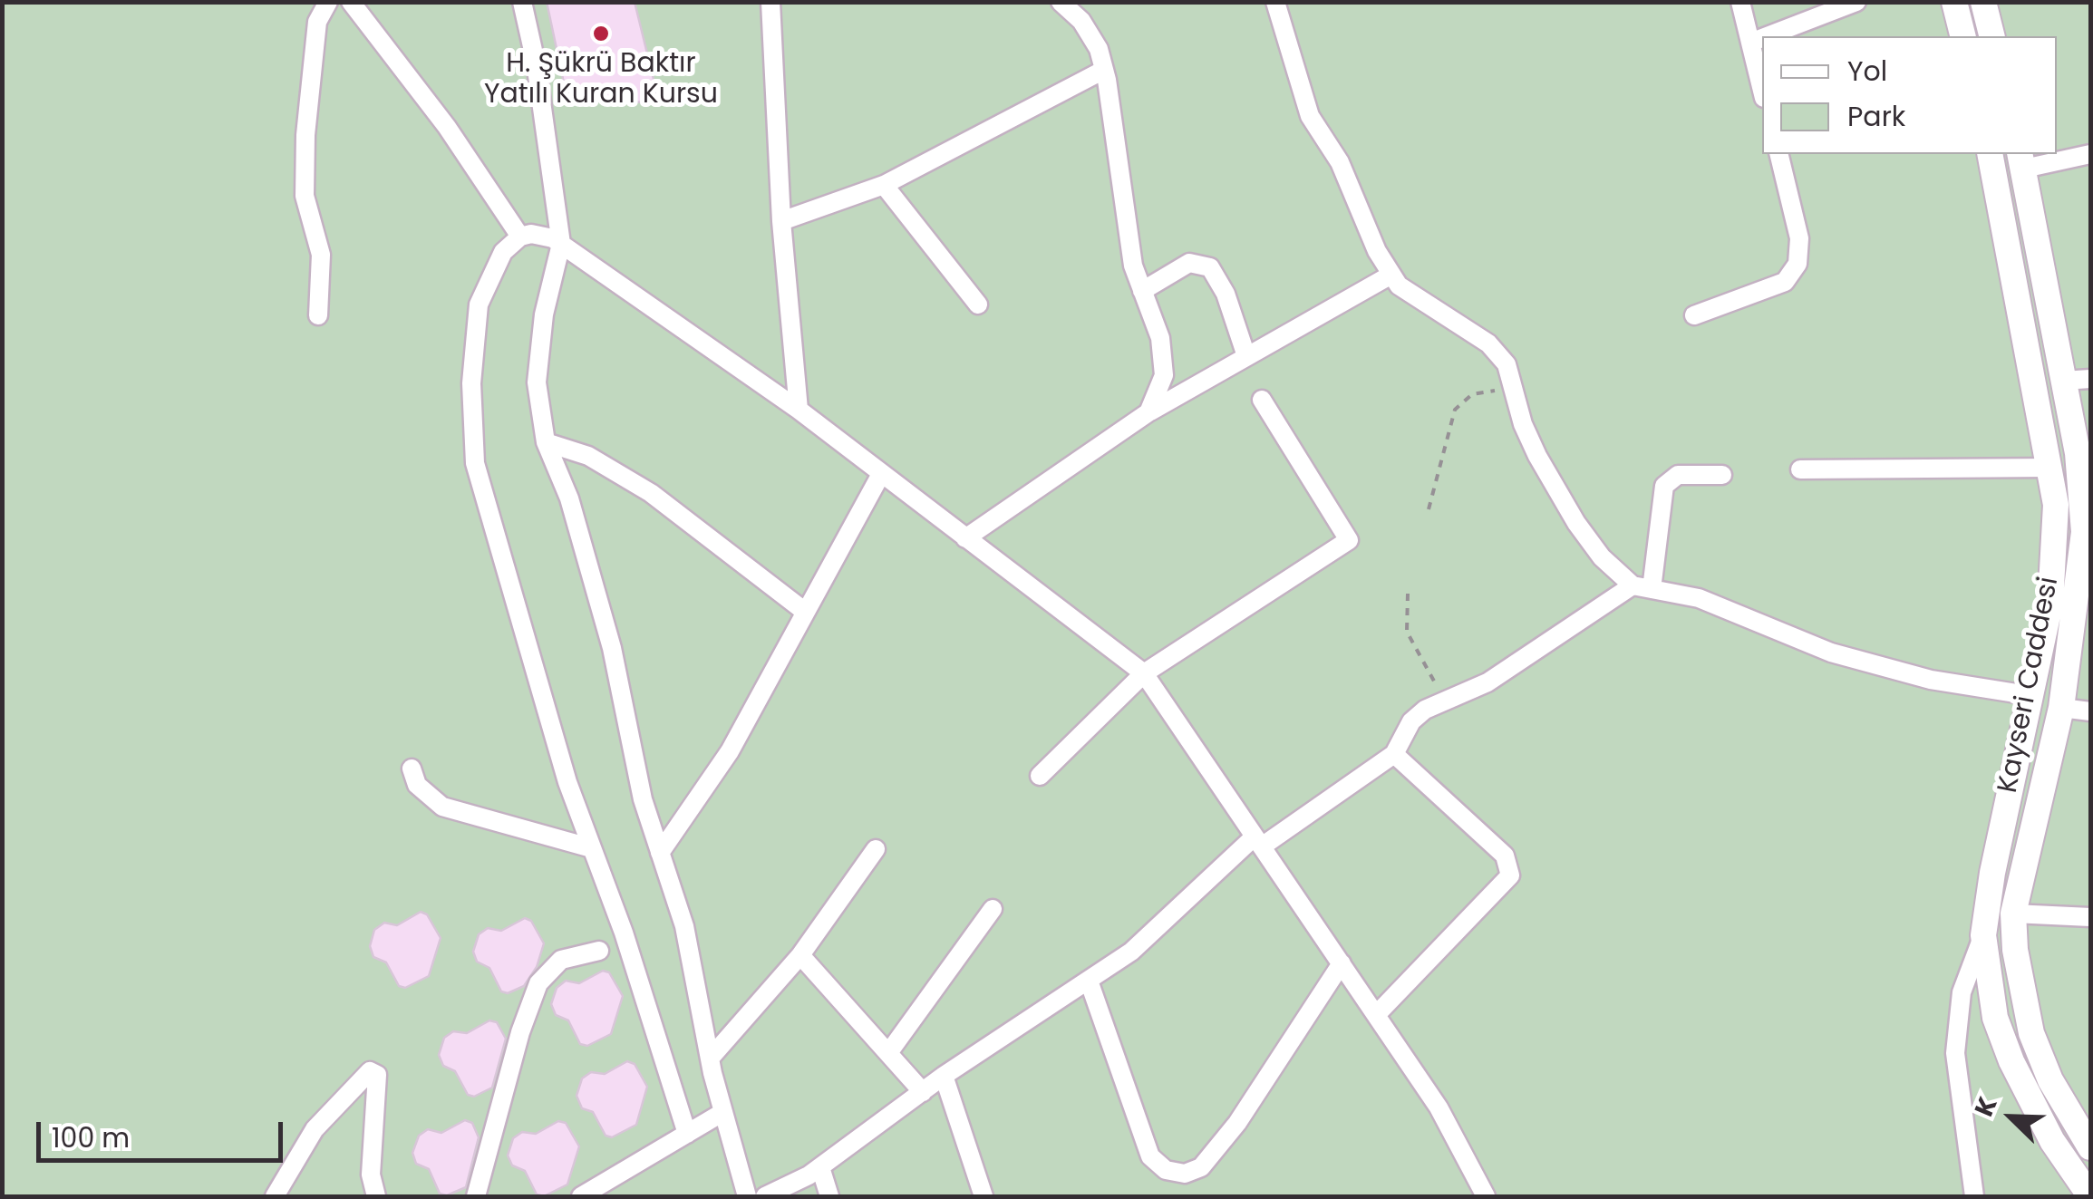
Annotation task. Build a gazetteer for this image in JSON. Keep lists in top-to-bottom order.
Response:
{
  "streets": {
    "main road": ["Kayseri Caddesi"]
  },
  "places": ["H. Şükrü Baktır Yatılı Kuran Kursu"],
  "legend": ["Yol", "Park"],
  "scale_bar": "100 m",
  "north": "top left"
}
